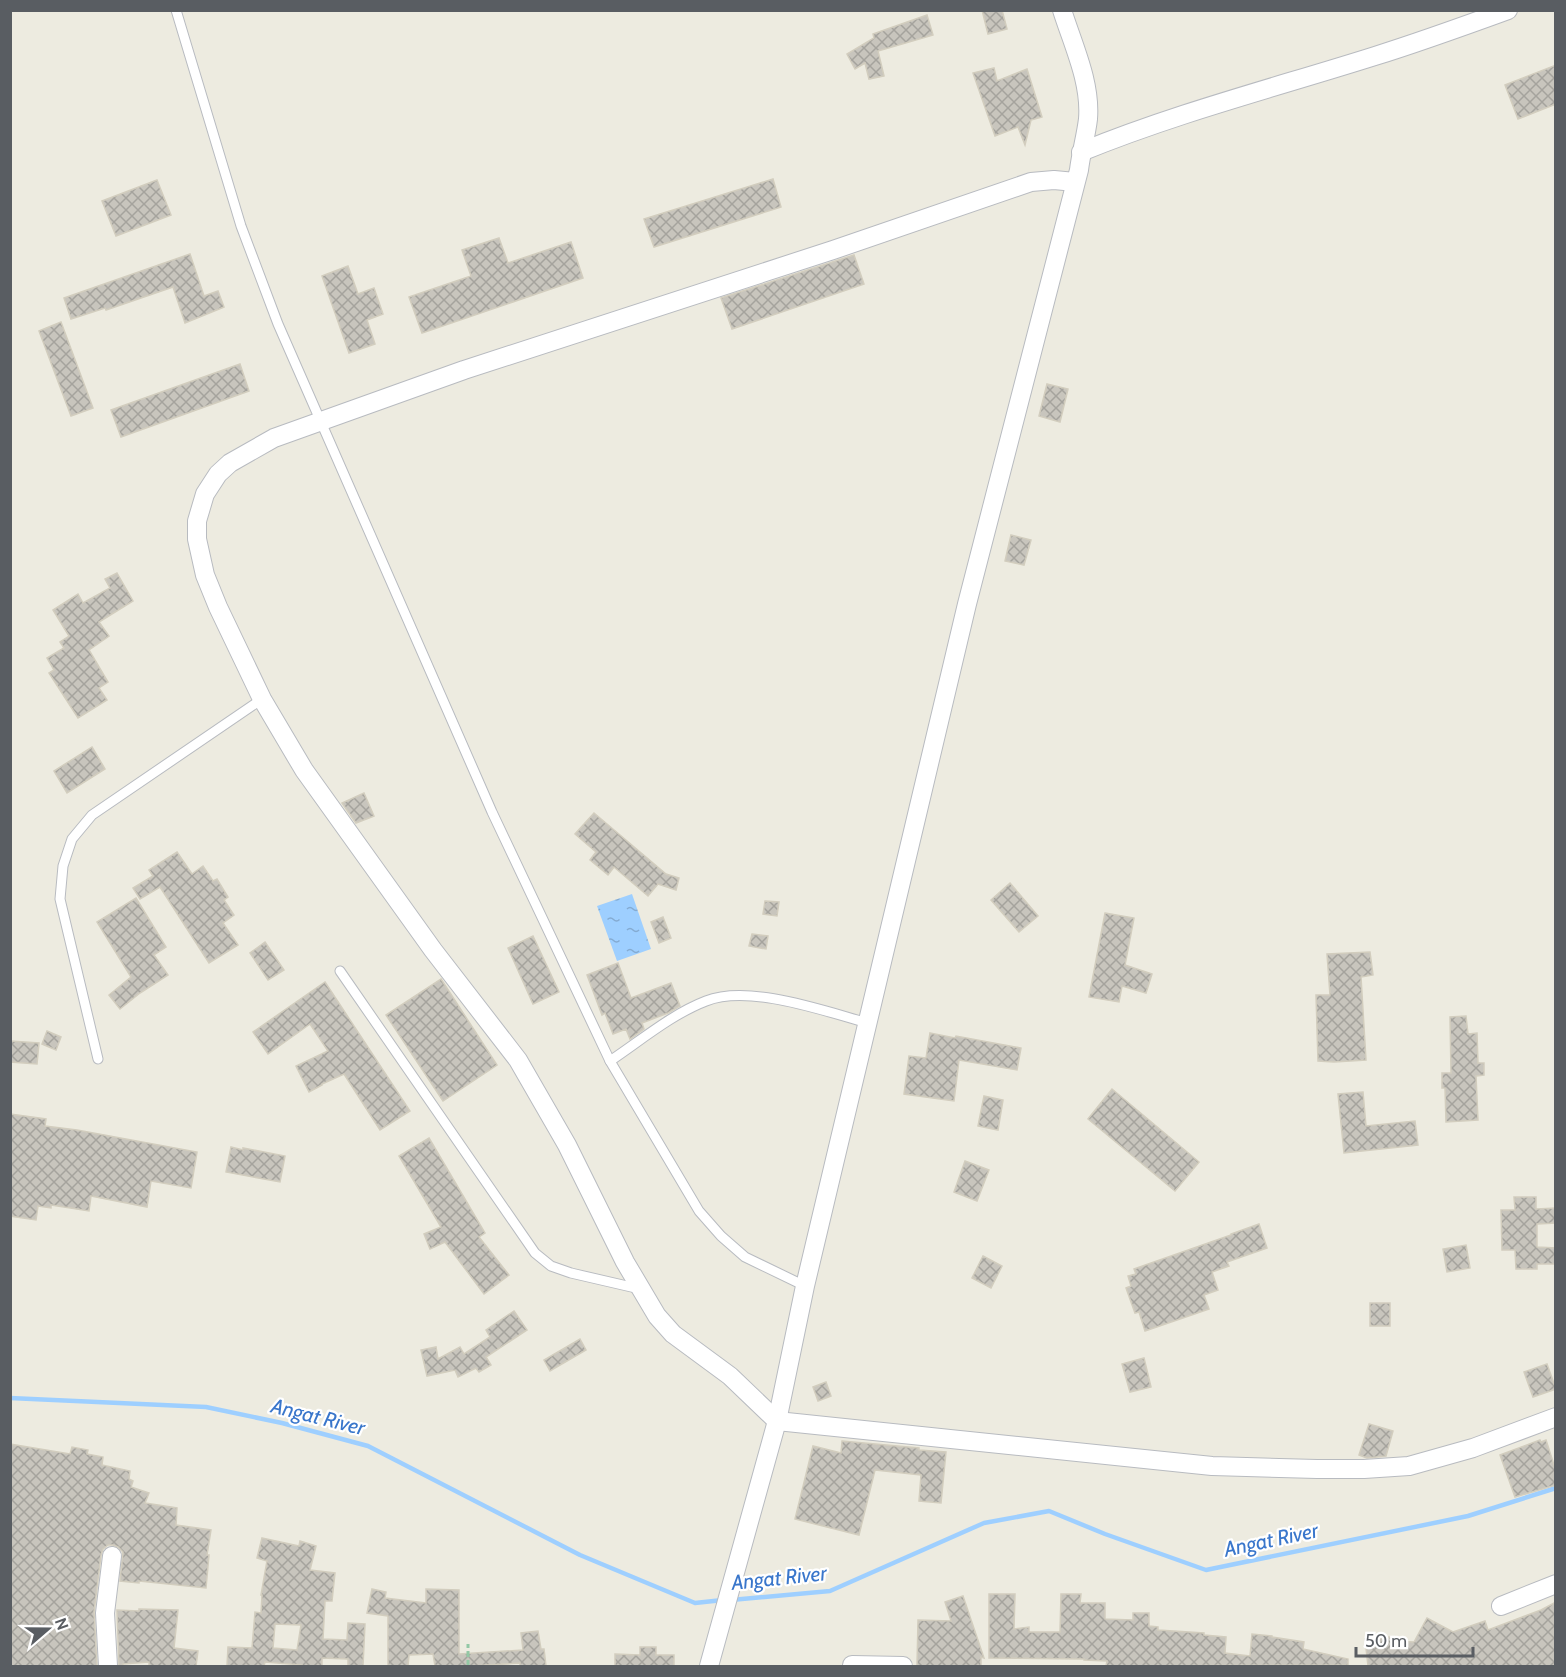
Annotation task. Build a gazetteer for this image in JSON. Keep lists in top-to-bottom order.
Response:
{
  "water": ["Angat River"],
  "scale_bar": "50 m",
  "north": "right"
}
